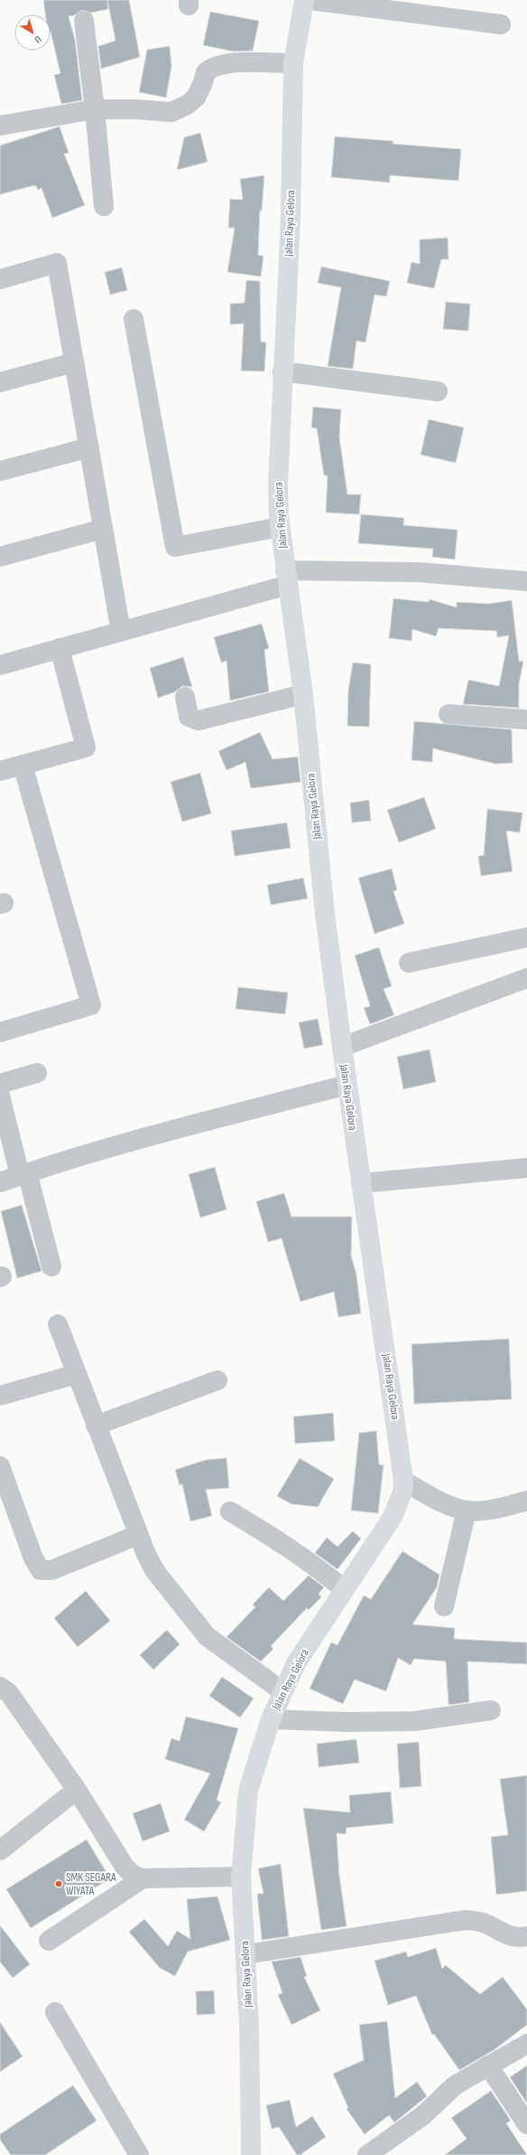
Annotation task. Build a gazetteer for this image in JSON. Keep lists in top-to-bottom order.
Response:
{
  "streets": {
    "street": ["Jalan Raya Gelora"]
  },
  "places": ["SMK SEGARA WIYATA"],
  "north": "bottom right"
}
